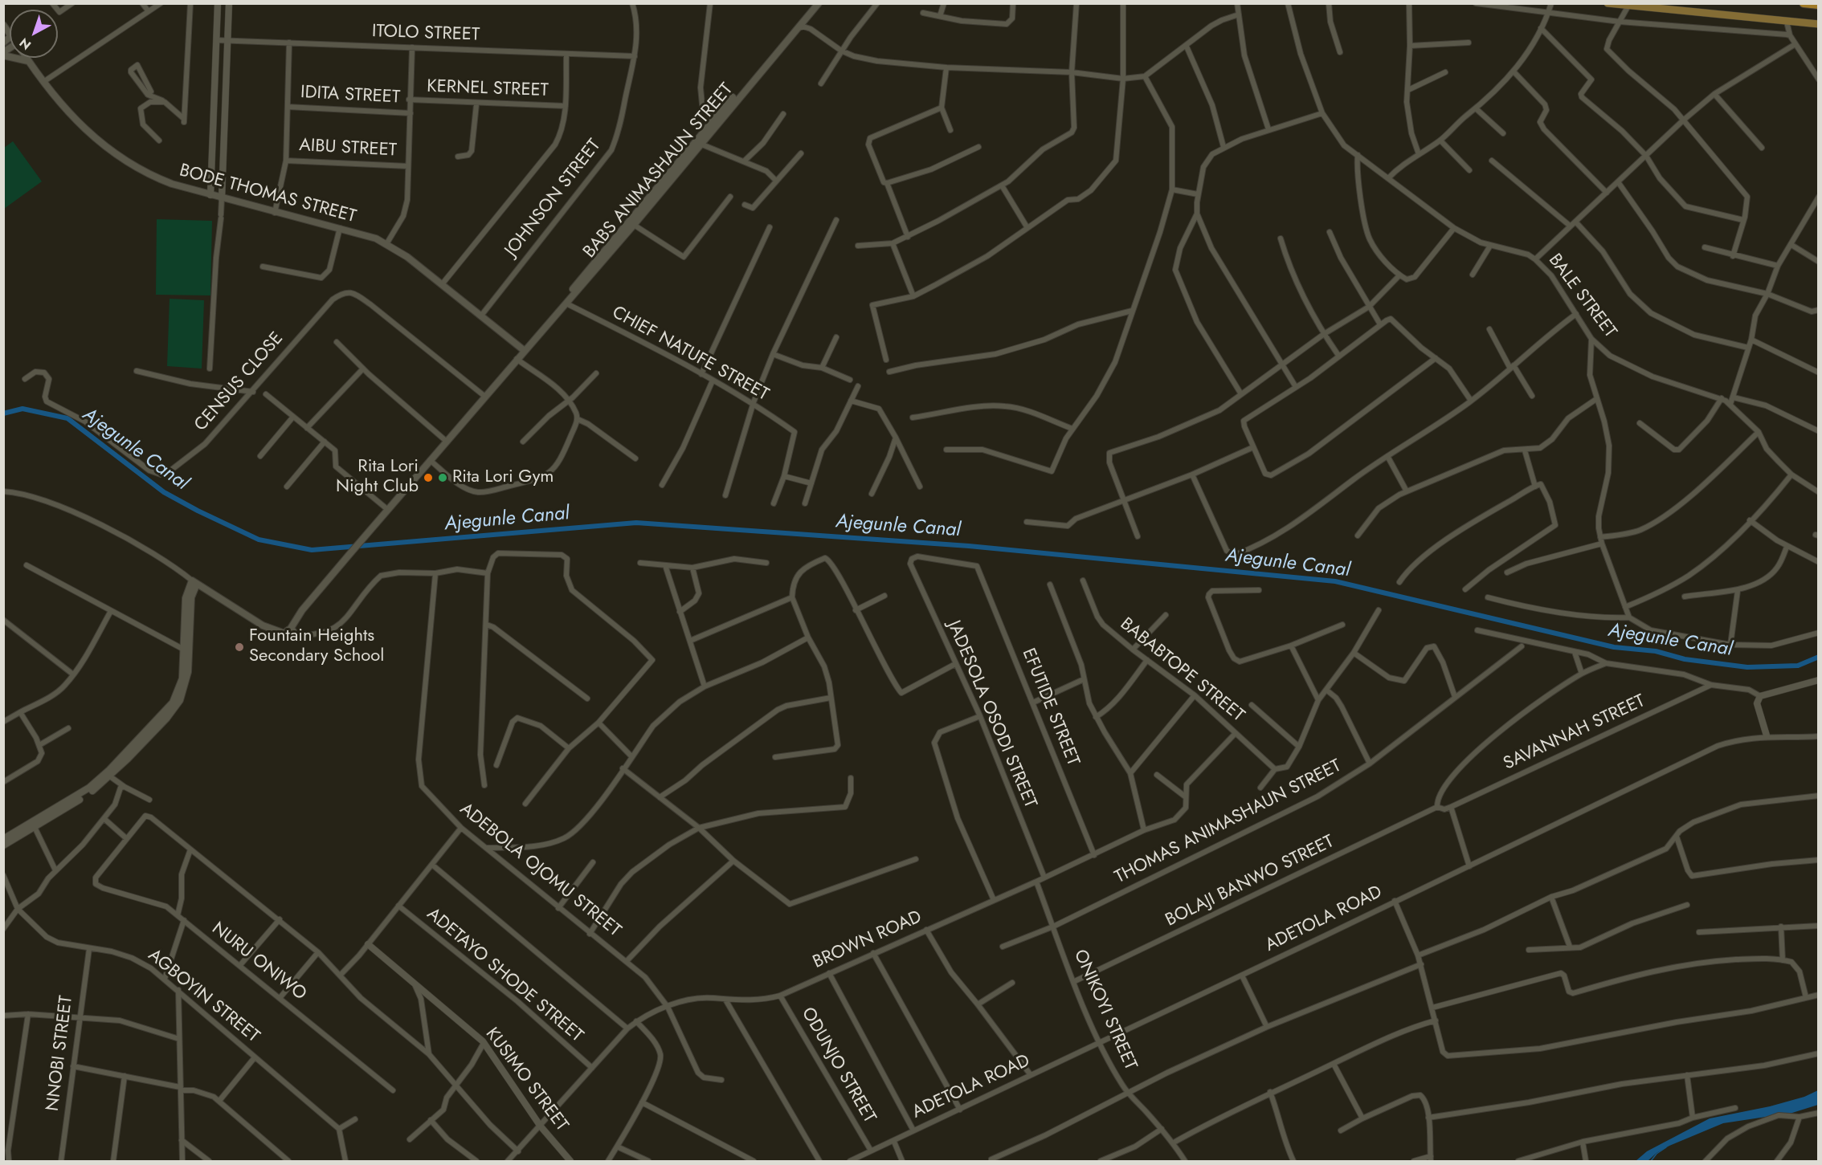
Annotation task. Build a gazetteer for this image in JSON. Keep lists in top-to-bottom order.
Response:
{
  "streets": {
    "main road": ["BABS ANIMASHAUN STREET", "BODE THOMAS STREET"],
    "street": [
      "ITOLO STREET",
      "KERNEL STREET",
      "IDITA STREET",
      "AIBU STREET",
      "JOHNSON STREET",
      "BALE STREET",
      "CHIEF NATUFE STREET",
      "CENSUS CLOSE",
      "BABABTOPE STREET",
      "EFUTIDE STREET",
      "JADESOLA OSODI STREET",
      "SAVANNAH STREET",
      "THOMAS ANIMASHAUN STREET",
      "ADEBOLA OJOMU STREET",
      "BOLAJI BANWO STREET",
      "ADETOLA ROAD",
      "BROWN ROAD",
      "NURU ONIWO",
      "ADETAYO SHODE STREET",
      "AGBOYIN STREET",
      "ONIKOYI STREET",
      "NNOBI STREET",
      "ODUNJO STREET",
      "KUSIMO STREET"
    ]
  },
  "crossings": [
    ["ITOLO STREET", "JOHNSON STREET"],
    ["BABS ANIMASHAUN STREET", "BODE THOMAS STREET"],
    ["BABS ANIMASHAUN STREET", "CHIEF NATUFE STREET"],
    ["BABS ANIMASHAUN STREET", "CENSUS CLOSE"],
    ["BODE THOMAS STREET", "JOHNSON STREET"],
    ["BABABTOPE STREET", "BROWN ROAD"],
    ["EFUTIDE STREET", "JADESOLA OSODI STREET"],
    ["EFUTIDE STREET", "BROWN ROAD"],
    ["JADESOLA OSODI STREET", "BROWN ROAD"],
    ["SAVANNAH STREET", "BOLAJI BANWO STREET"],
    ["THOMAS ANIMASHAUN STREET", "ONIKOYI STREET"],
    ["ADEBOLA OJOMU STREET", "BROWN ROAD"],
    ["BOLAJI BANWO STREET", "ONIKOYI STREET"],
    ["ADETOLA ROAD", "ONIKOYI STREET"],
    ["ADETOLA ROAD", "ODUNJO STREET"],
    ["BROWN ROAD", "ADETAYO SHODE STREET"],
    ["BROWN ROAD", "ONIKOYI STREET"],
    ["BROWN ROAD", "ODUNJO STREET"],
    ["BROWN ROAD", "KUSIMO STREET"],
    ["AGBOYIN STREET", "NNOBI STREET"]
  ],
  "water": ["Ajegunle Canal"],
  "places": ["Rita Lori Night Club", "Rita Lori Gym", "Fountain Heights Secondary School"],
  "north": "bottom left"
}
